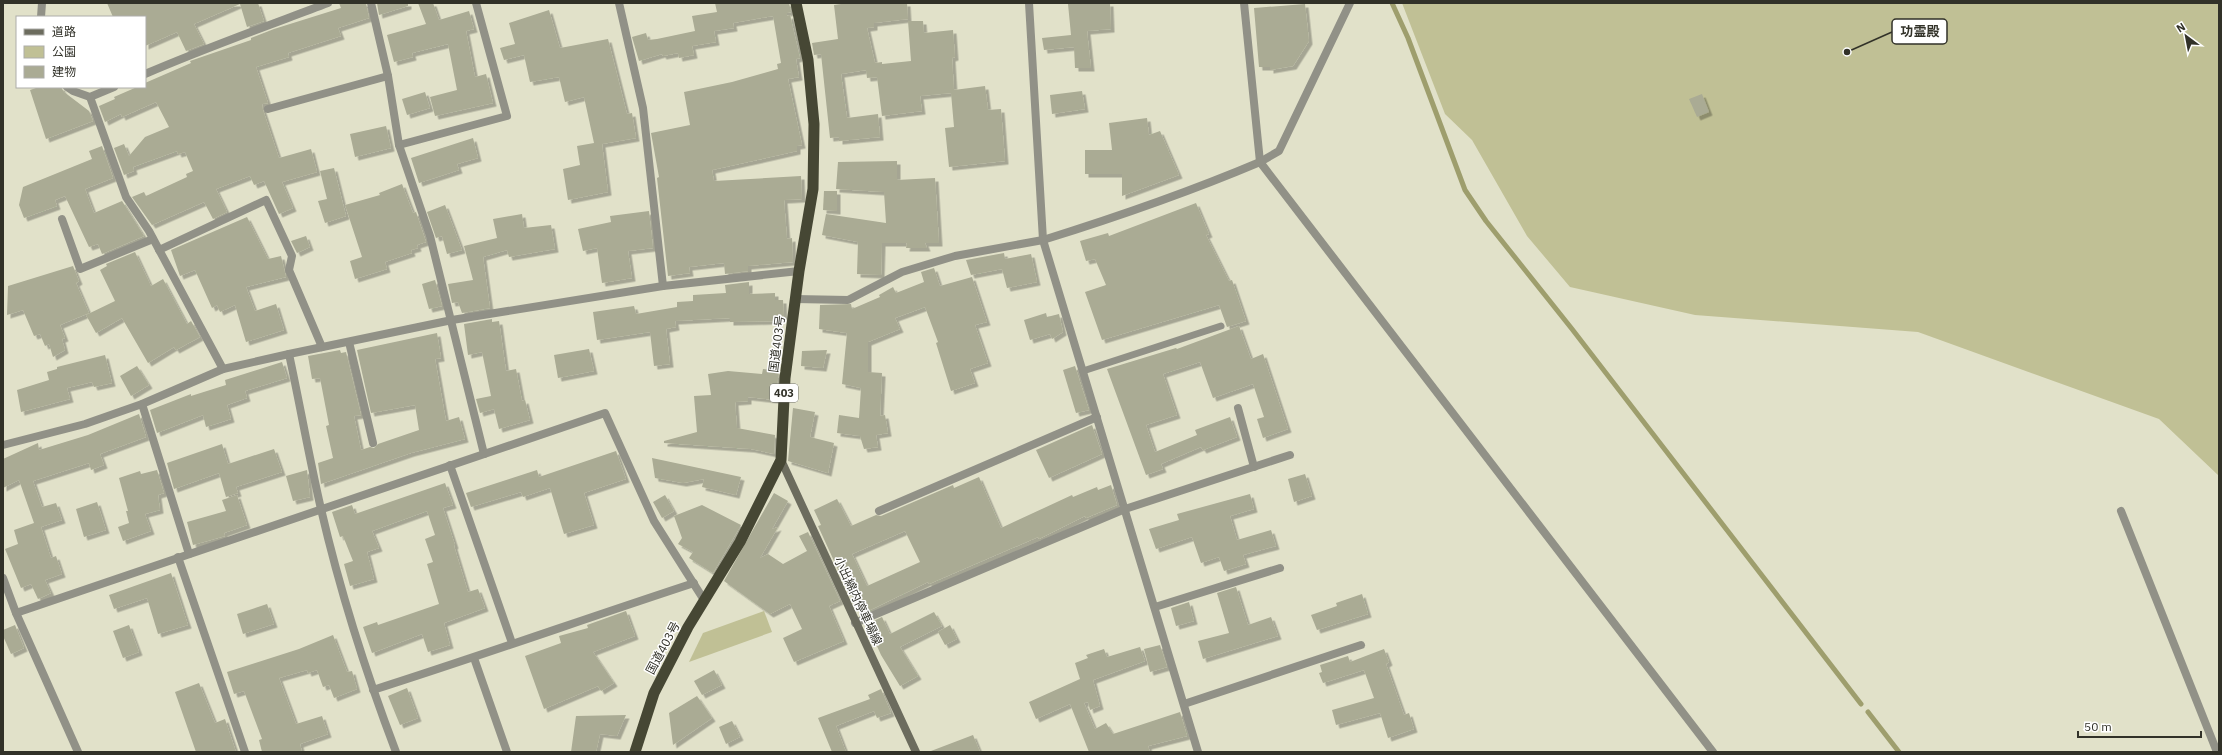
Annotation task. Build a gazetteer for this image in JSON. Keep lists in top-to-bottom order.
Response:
{
  "streets": {
    "highway": ["国道403号", "403"],
    "main road": ["小出綿内停車場線"]
  },
  "crossings": [
    ["国道403号", "小出綿内停車場線"]
  ],
  "places": ["功霊殿"],
  "legend": ["道路", "公園", "建物"],
  "scale_bar": "50 m",
  "north": "top left"
}
